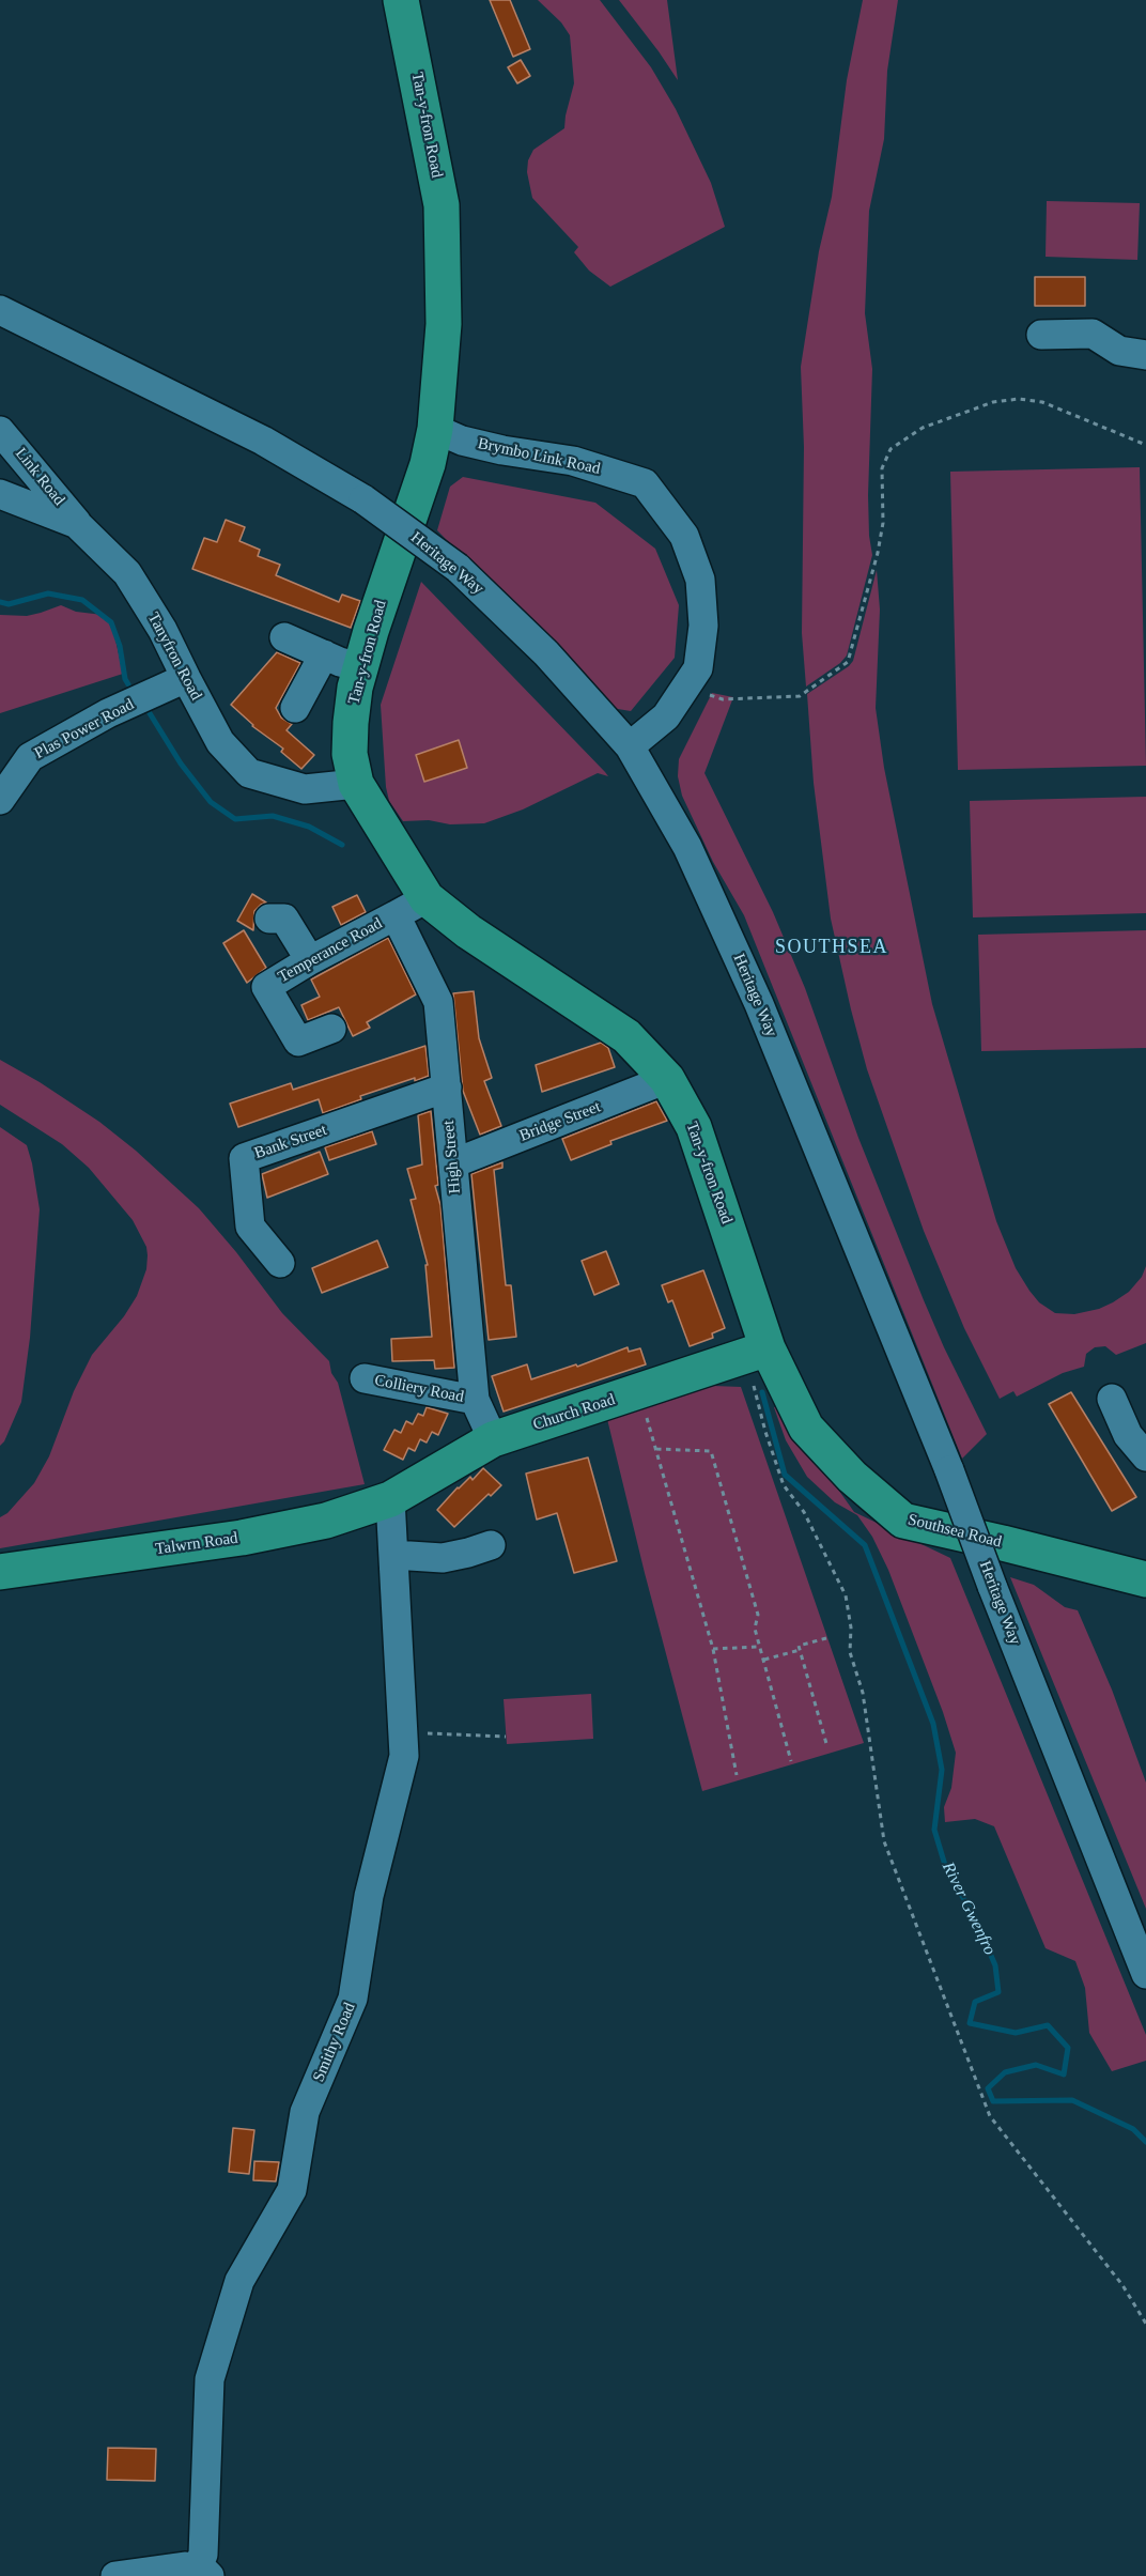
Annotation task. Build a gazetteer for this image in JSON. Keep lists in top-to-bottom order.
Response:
{
  "streets": {
    "main road": [
      "Tan-y-fron Road",
      "Church Road",
      "Southsea Road",
      "Talwrn Road"
    ],
    "street": [
      "Brymbo Link Road",
      "Link Road",
      "Heritage Way",
      "Tanyfron Road",
      "Plas Power Road",
      "Temperance Road",
      "Bridge Street",
      "Bank Street",
      "High Street",
      "Colliery Road",
      "Smithy Road"
    ]
  },
  "crossings": [
    ["Tan-y-fron Road", "Brymbo Link Road"],
    ["Tan-y-fron Road", "Tanyfron Road"],
    ["Tan-y-fron Road", "Bridge Street"],
    ["Tan-y-fron Road", "Church Road"],
    ["Tan-y-fron Road", "Southsea Road"],
    ["Brymbo Link Road", "Heritage Way"],
    ["Link Road", "Tanyfron Road"],
    ["Tanyfron Road", "Plas Power Road"],
    ["Temperance Road", "High Street"],
    ["Bridge Street", "High Street"],
    ["Bank Street", "High Street"],
    ["High Street", "Colliery Road"],
    ["High Street", "Church Road"],
    ["Church Road", "Southsea Road"],
    ["Church Road", "Talwrn Road"],
    ["Church Road", "Smithy Road"],
    ["Talwrn Road", "Smithy Road"]
  ],
  "districts": ["SOUTHSEA"],
  "water": ["River Gwenfro"]
}
